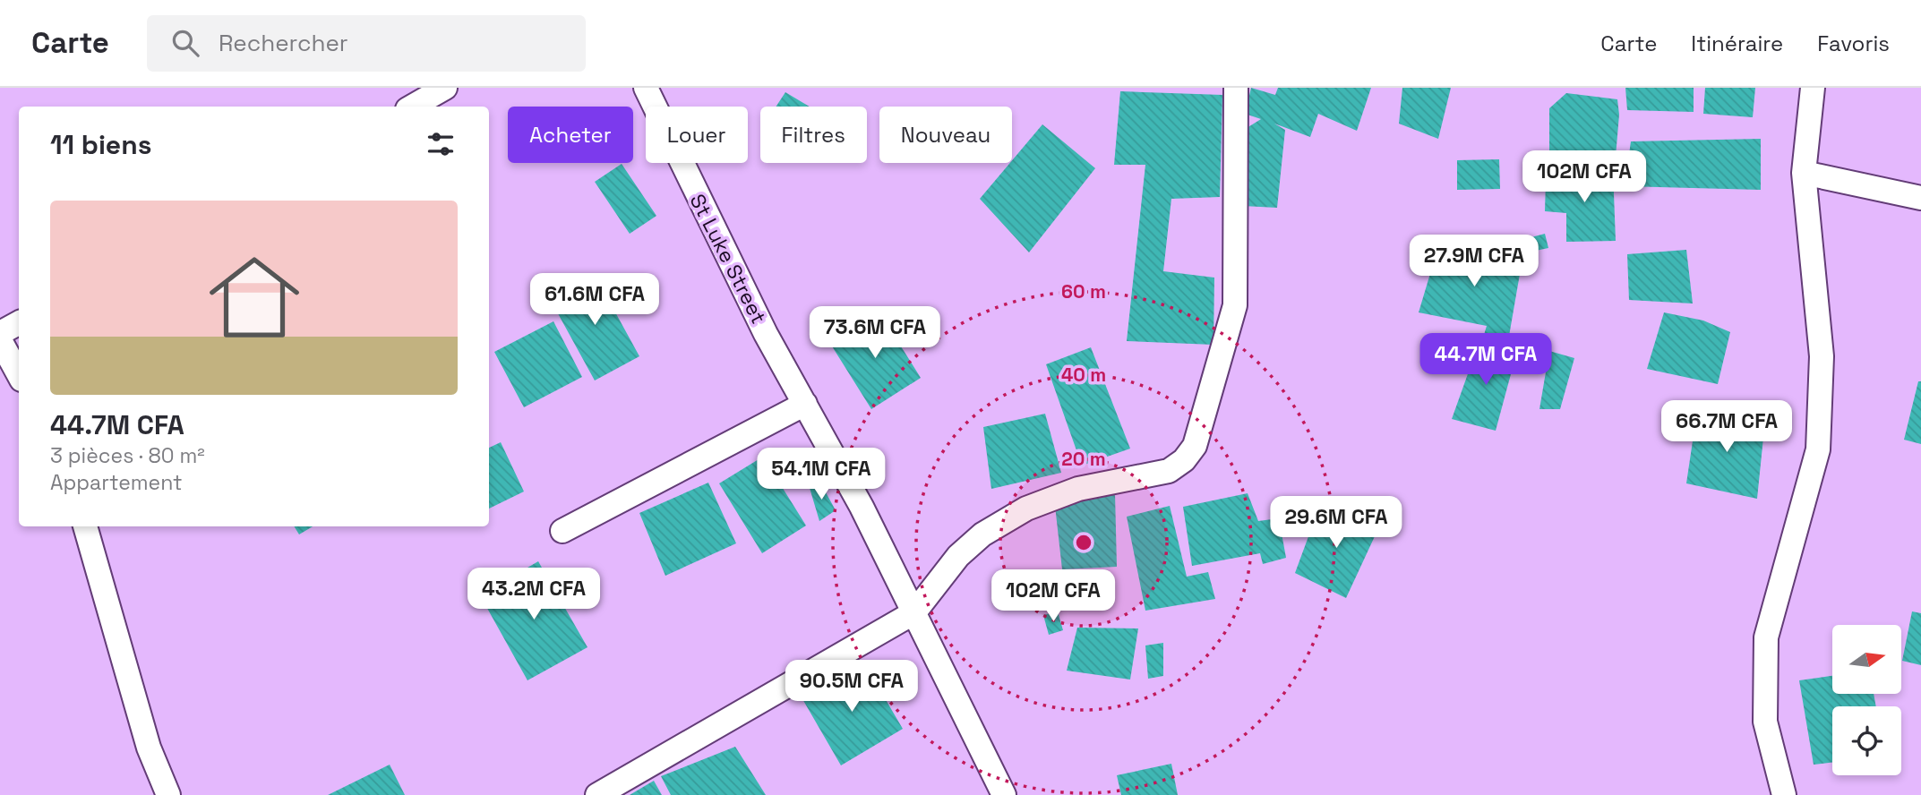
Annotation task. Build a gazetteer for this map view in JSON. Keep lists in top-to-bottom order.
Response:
{
  "streets": {
    "street": ["St Luke Street"]
  },
  "north": "right",
  "page": {
    "header": "Carte",
    "search": "Rechercher",
    "nav": ["Carte", "Itinéraire", "Favoris"],
    "chip": [
      "Acheter",
      "Louer",
      "Filtres",
      "Nouveau"
    ],
    "heading": "11 biens",
    "price": [
      "102M CFA",
      "27.9M CFA",
      "61.6M CFA",
      "73.6M CFA",
      "44.7M CFA",
      "66.7M CFA",
      "54.1M CFA",
      "29.6M CFA",
      "43.2M CFA",
      "102M CFA",
      "90.5M CFA"
    ],
    "list": [
      {
        "name": "44.7M CFA",
        "note": "3 pièces · 80 m² · Appartement"
      }
    ]
  },
  "rings": ["60 m", "40 m", "20 m"]
}
